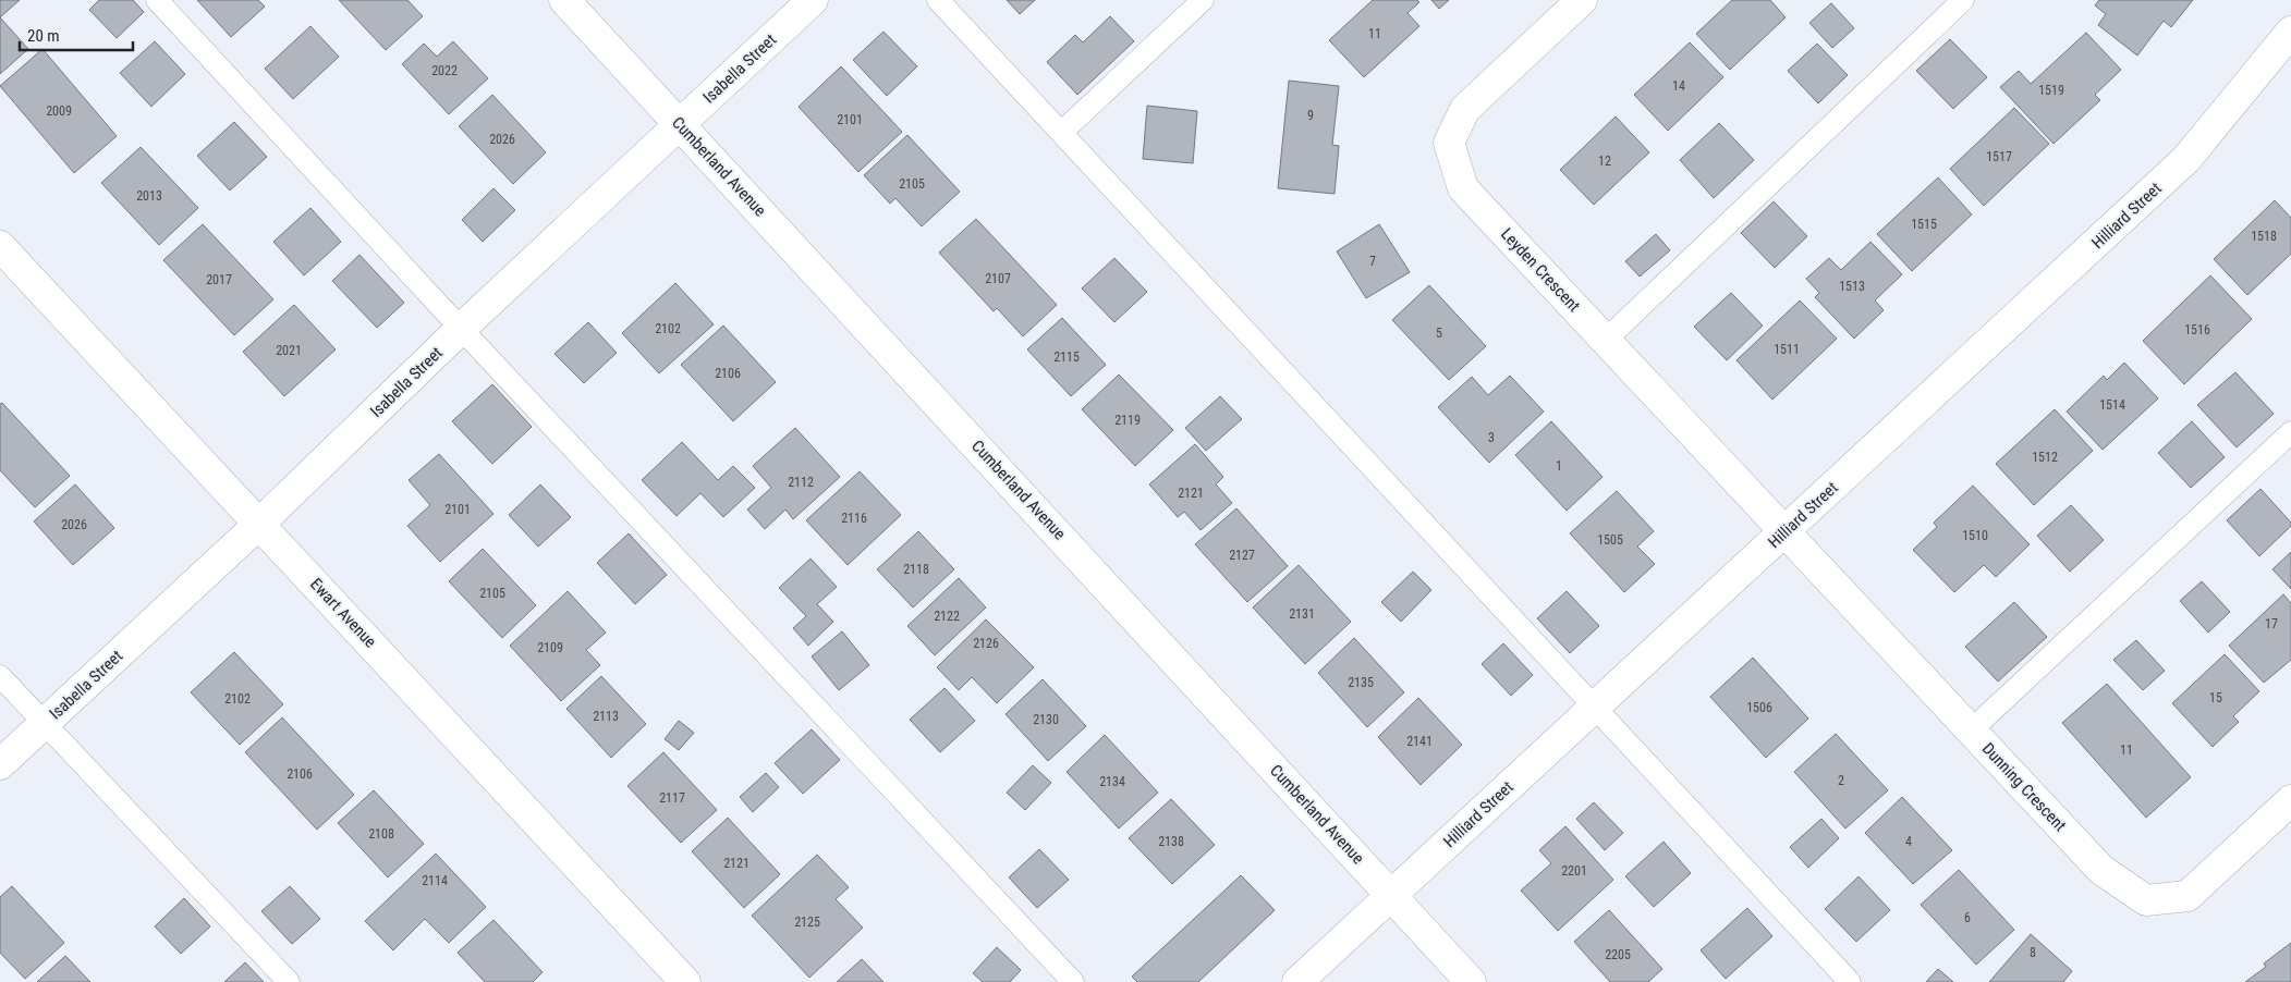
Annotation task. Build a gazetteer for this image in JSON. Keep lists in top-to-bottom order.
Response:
{
  "streets": {
    "street": [
      "Isabella Street",
      "Cumberland Avenue",
      "Hilliard Street",
      "Leyden Crescent",
      "Ewart Avenue",
      "Dunning Crescent"
    ]
  },
  "crossings": [
    ["Isabella Street", "Cumberland Avenue"],
    ["Isabella Street", "Ewart Avenue"],
    ["Cumberland Avenue", "Hilliard Street"],
    ["Hilliard Street", "Leyden Crescent"],
    ["Hilliard Street", "Dunning Crescent"],
    ["Leyden Crescent", "Dunning Crescent"]
  ],
  "house_numbers": [
    "11",
    "2022",
    "14",
    "1519",
    "2009",
    "9",
    "2101",
    "2026",
    "1517",
    "12",
    "2105",
    "2013",
    "1515",
    "1518",
    "7",
    "2107",
    "2017",
    "1513",
    "2102",
    "1516",
    "5",
    "1511",
    "2021",
    "2115",
    "2106",
    "1514",
    "2119",
    "3",
    "1512",
    "1",
    "2112",
    "2121",
    "2101",
    "2116",
    "2026",
    "1510",
    "1505",
    "2127",
    "2118",
    "2105",
    "2131",
    "2122",
    "17",
    "2126",
    "2109",
    "2135",
    "15",
    "2102",
    "1506",
    "2113",
    "2130",
    "2141",
    "11",
    "2106",
    "2",
    "2134",
    "2117",
    "2108",
    "2138",
    "4",
    "2121",
    "2201",
    "2114",
    "6",
    "2125",
    "8",
    "2205"
  ],
  "scale_bar": "20 m"
}
